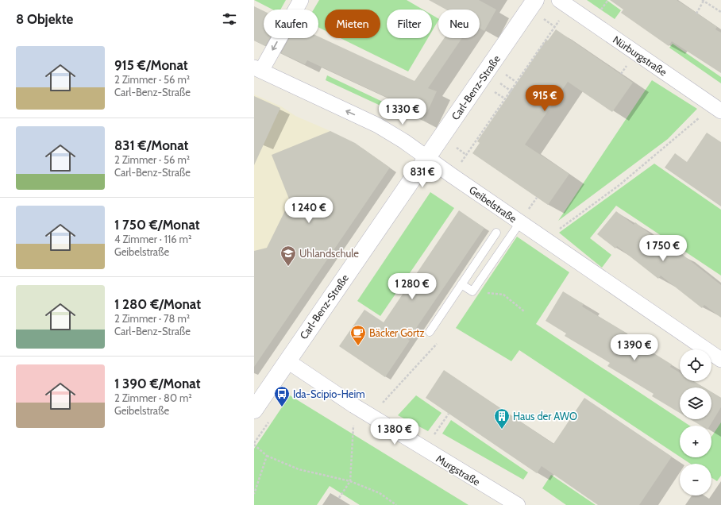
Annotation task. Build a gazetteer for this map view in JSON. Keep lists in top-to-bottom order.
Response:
{
  "streets": {
    "street": [
      "Nürburgstraße",
      "Carl-Benz-Straße",
      "Geibelstraße",
      "Murgstraße"
    ]
  },
  "crossings": [
    ["Carl-Benz-Straße", "Geibelstraße"],
    ["Carl-Benz-Straße", "Murgstraße"]
  ],
  "places": {
    "school or university": ["Uhlandschule"],
    "cafe": ["Bäcker Görtz"],
    "bus stop": ["Ida-Scipio-Heim"],
    "building": ["Haus der AWO"]
  },
  "page": {
    "heading": "8 Objekte",
    "chip": [
      "Kaufen",
      "Mieten",
      "Filter",
      "Neu"
    ],
    "list": [
      {
        "name": "915 €/Monat",
        "note": "2 Zimmer · 56 m² · Carl-Benz-Straße"
      },
      {
        "name": "831 €/Monat",
        "note": "2 Zimmer · 56 m² · Carl-Benz-Straße"
      },
      {
        "name": "1 750 €/Monat",
        "note": "4 Zimmer · 116 m² · Geibelstraße"
      },
      {
        "name": "1 280 €/Monat",
        "note": "2 Zimmer · 78 m² · Carl-Benz-Straße"
      },
      {
        "name": "1 390 €/Monat",
        "note": "2 Zimmer · 80 m² · Geibelstraße"
      }
    ],
    "price": [
      "915 €",
      "1 330 €",
      "831 €",
      "1 240 €",
      "1 750 €",
      "1 280 €",
      "1 390 €",
      "1 380 €"
    ],
    "map_buttons": ["+", "−"]
  }
}
